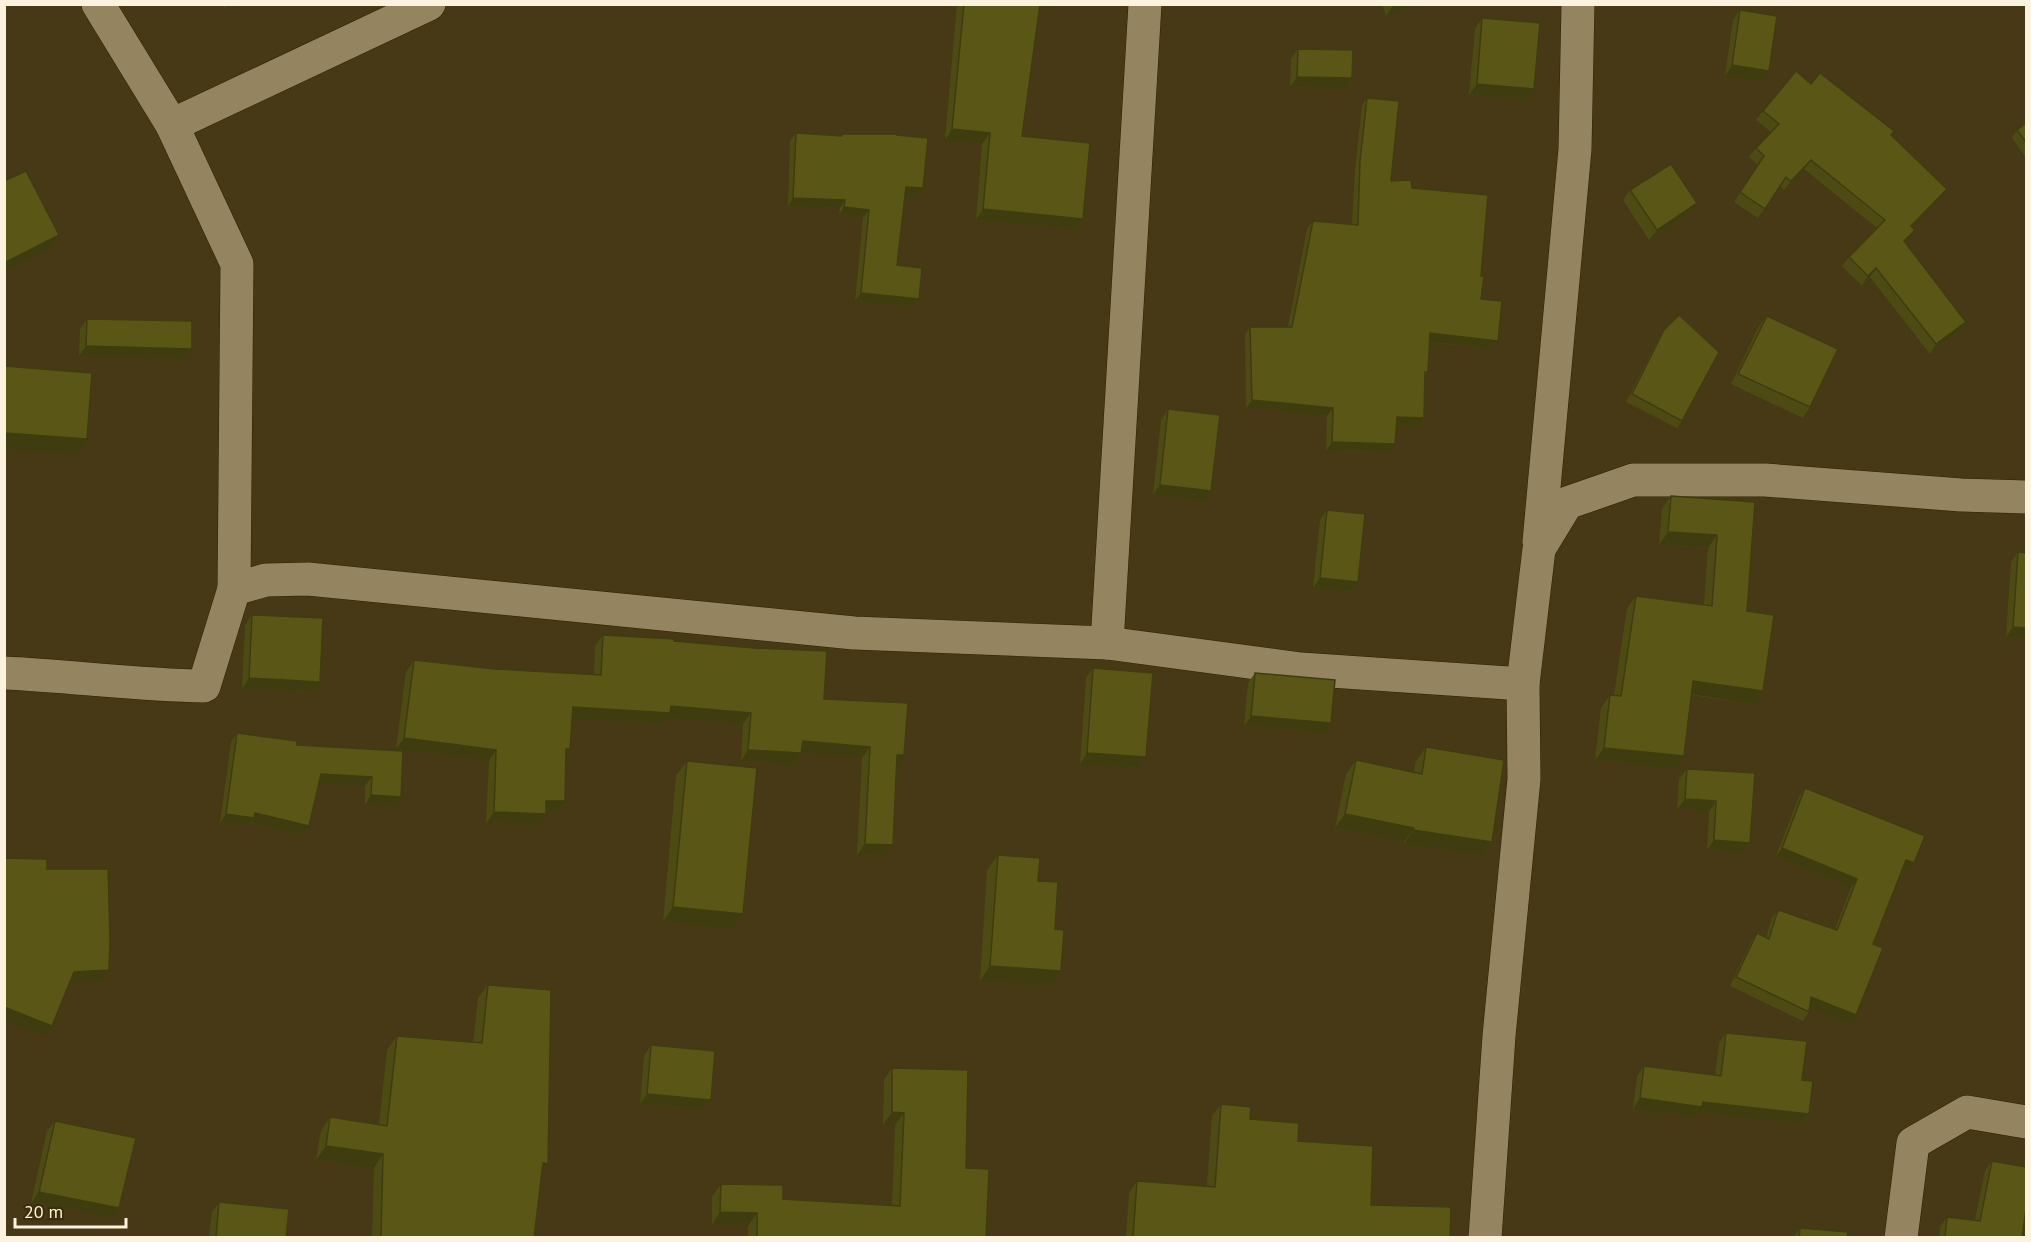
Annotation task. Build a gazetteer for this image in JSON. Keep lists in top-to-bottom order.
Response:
{
  "scale_bar": "20 m"
}
